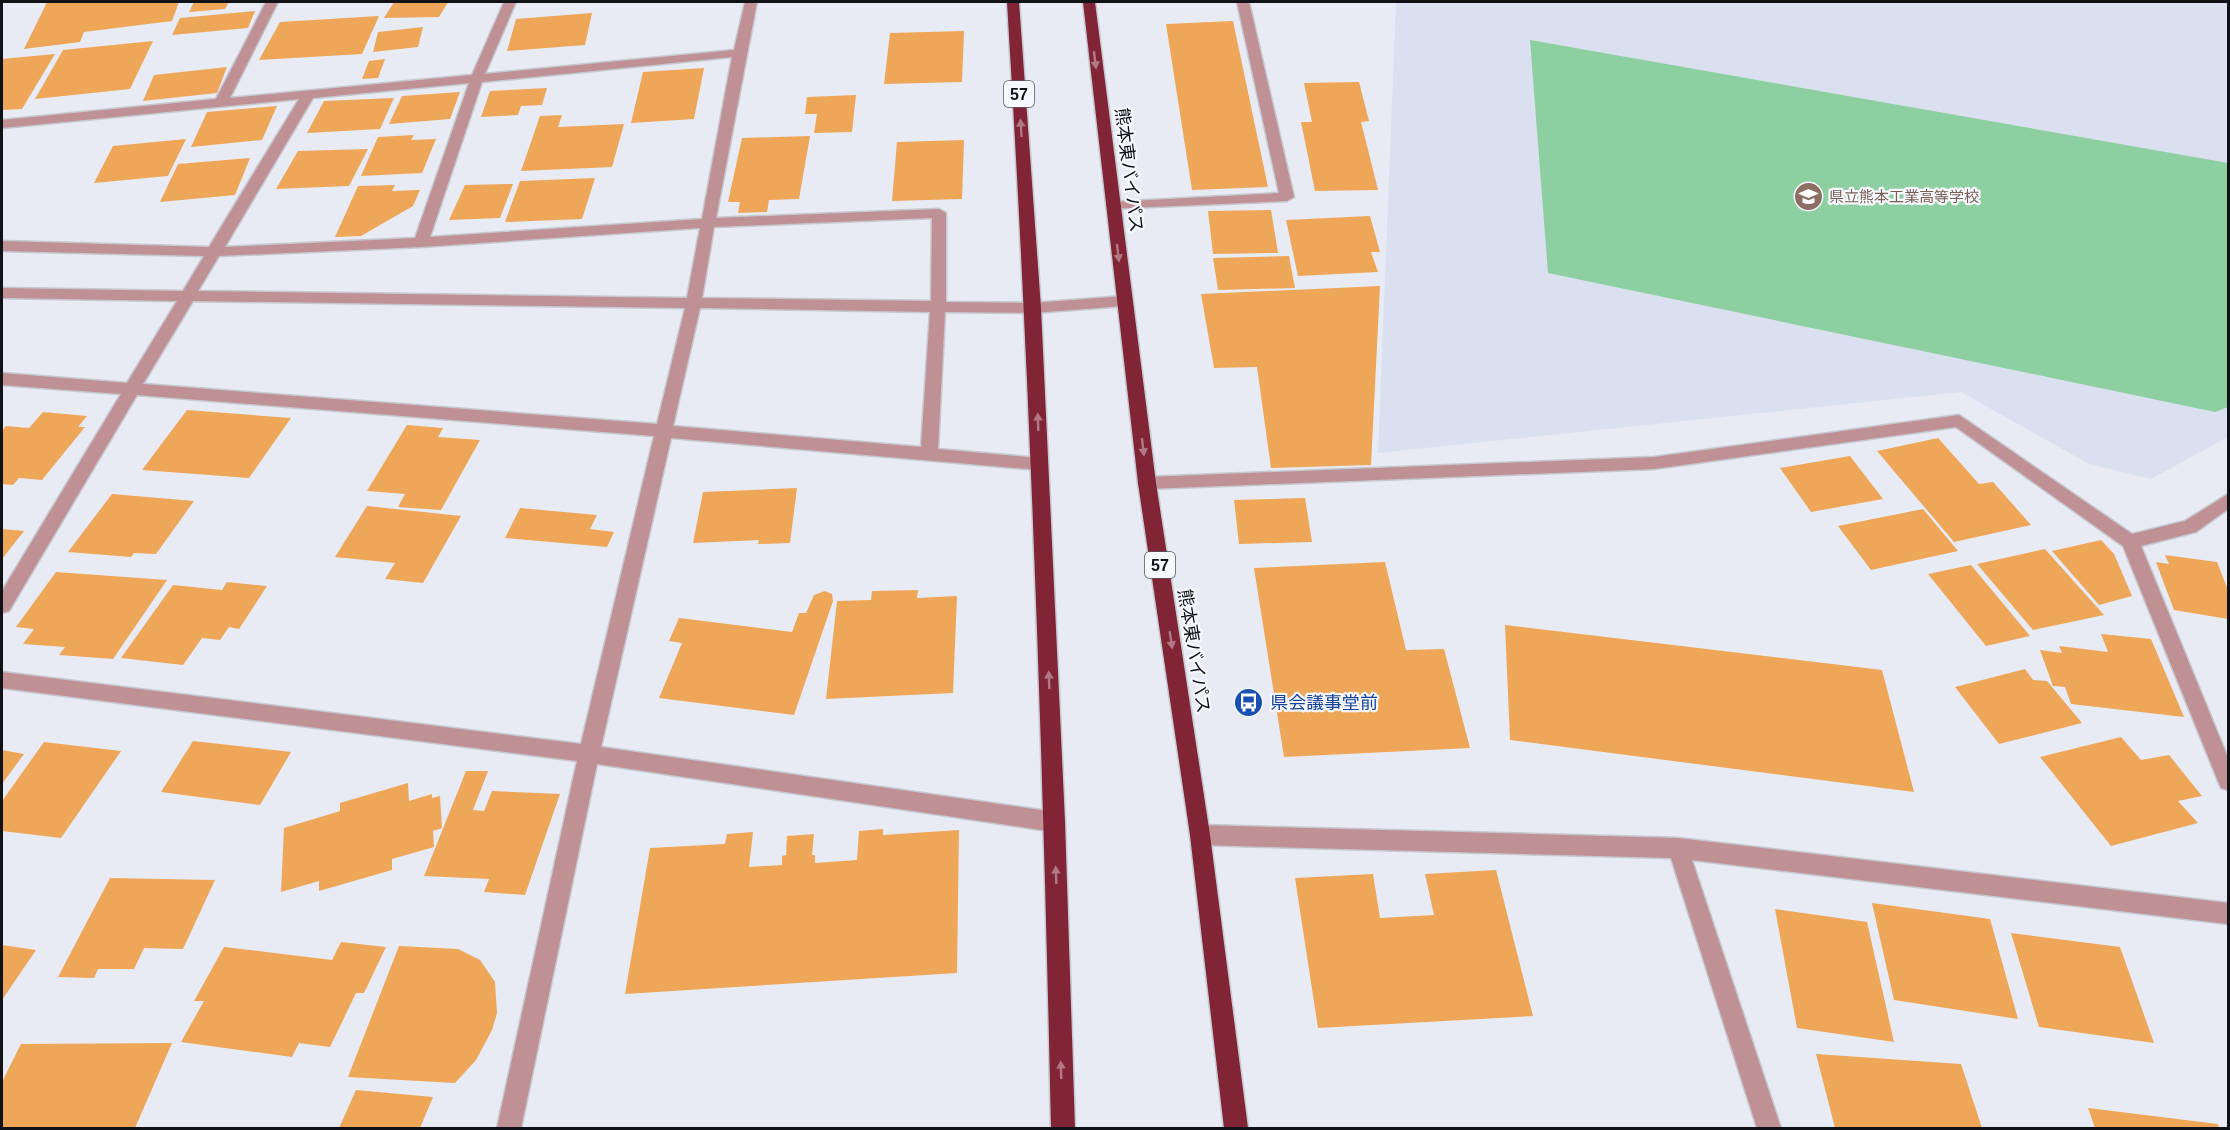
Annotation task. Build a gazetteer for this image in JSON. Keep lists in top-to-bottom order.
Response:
{
  "streets": {
    "highway": ["57", "熊本東バイパス"]
  },
  "places": {
    "school or university": ["県立熊本工業高等学校"],
    "bus stop": ["県会議事堂前"]
  }
}
